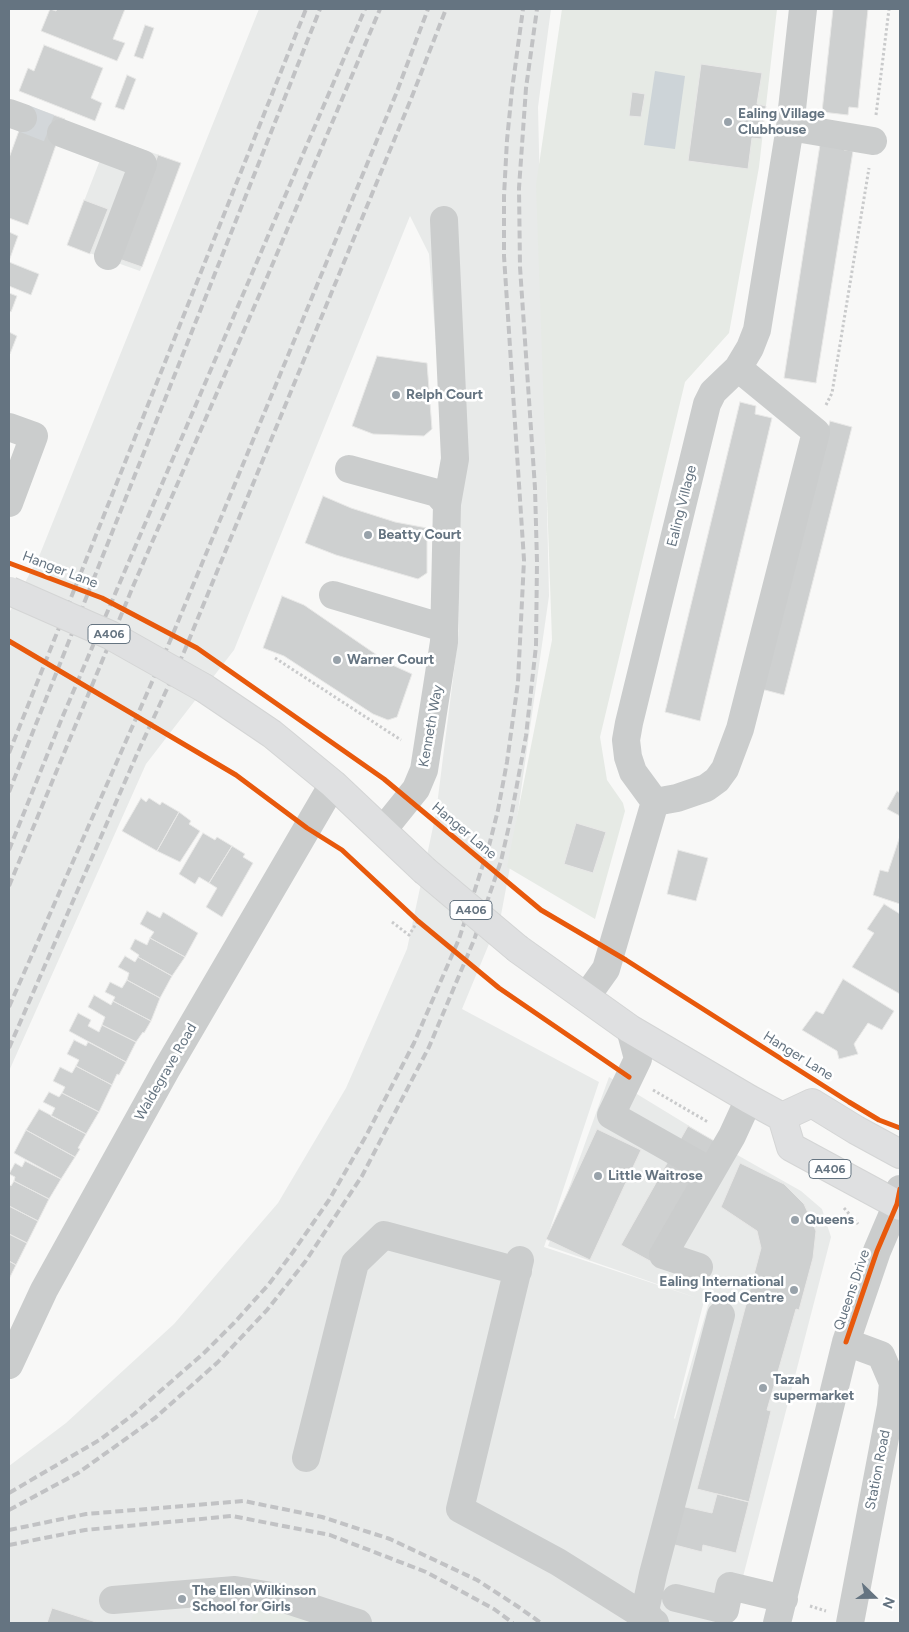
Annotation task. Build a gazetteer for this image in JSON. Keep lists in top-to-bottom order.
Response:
{
  "streets": {
    "highway": ["A406"],
    "street": [
      "Ealing Village",
      "Kenneth Way",
      "Waldegrave Road",
      "Queens Drive",
      "Station Road"
    ],
    "cycle path": ["Hanger Lane"]
  },
  "crossings": [
    ["A406", "Kenneth Way"],
    ["A406", "Waldegrave Road"],
    ["A406", "Queens Drive"],
    ["Queens Drive", "Station Road"]
  ],
  "places": [
    "Ealing Village Clubhouse",
    "Relph Court",
    "Beatty Court",
    "Warner Court",
    "Little Waitrose",
    "Queens",
    "Ealing International Food Centre",
    "Tazah supermarket",
    "The Ellen Wilkinson School for Girls"
  ],
  "north": "right"
}
